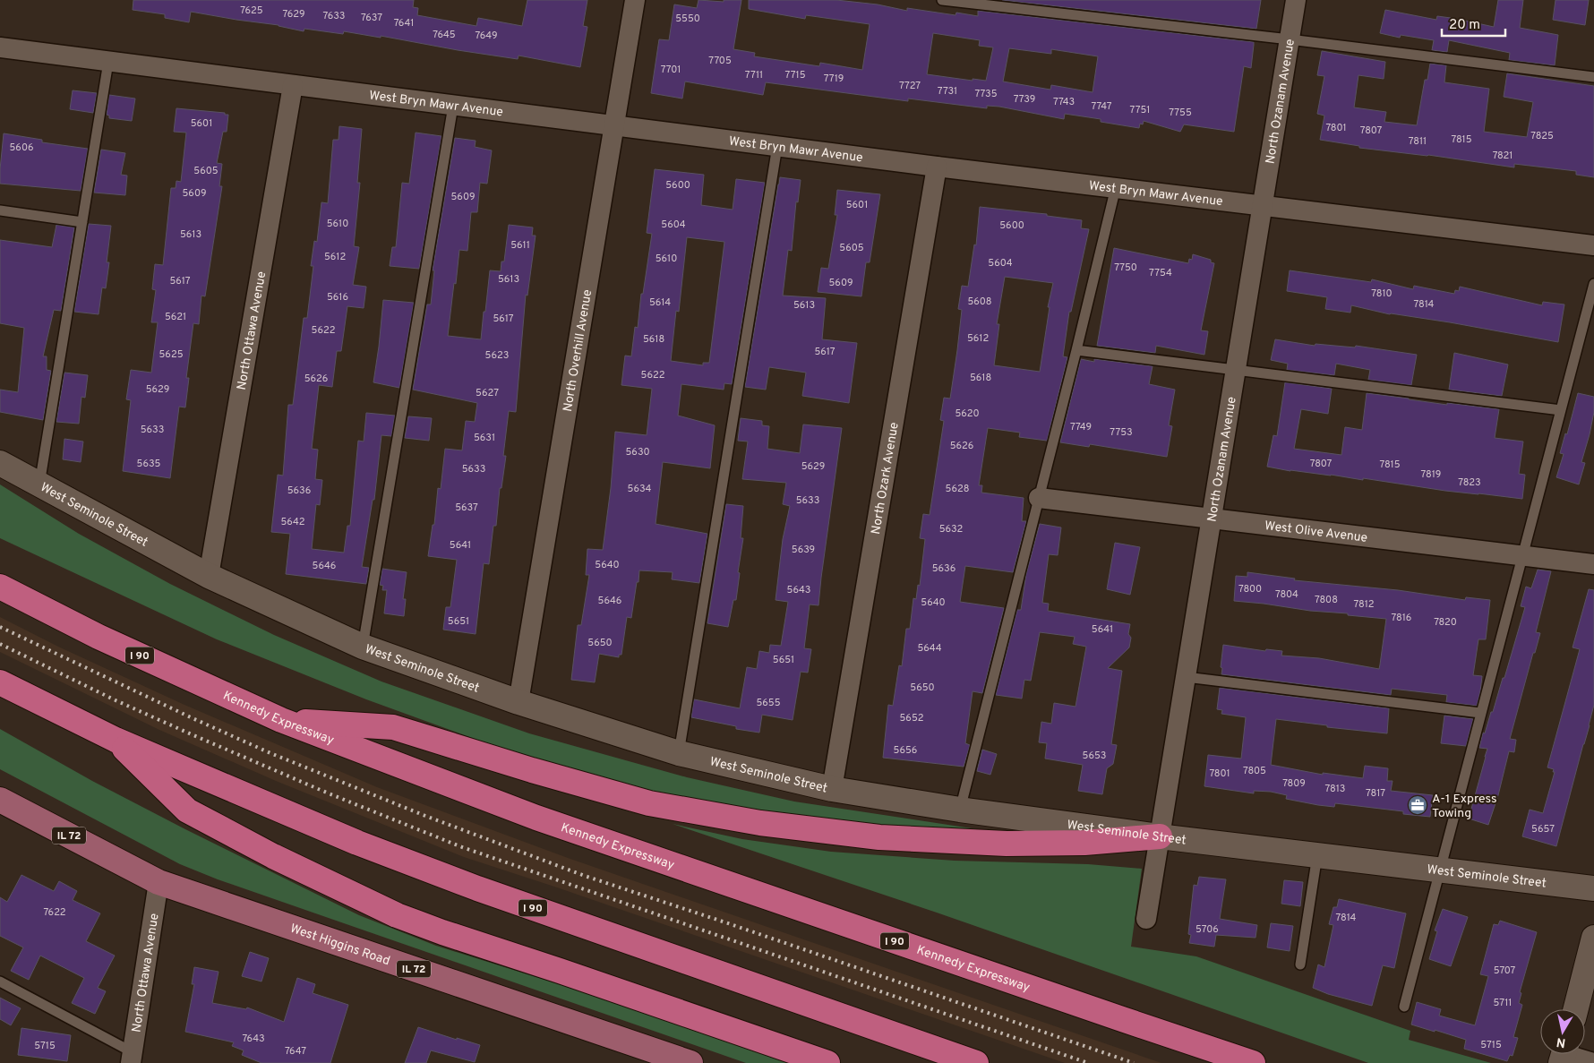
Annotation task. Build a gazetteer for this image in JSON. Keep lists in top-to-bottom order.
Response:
{
  "streets": {
    "highway": ["I 90", "Kennedy Expressway"],
    "main road": ["IL 72", "West Higgins Road"],
    "street": [
      "North Ozanam Avenue",
      "West Bryn Mawr Avenue",
      "North Ottawa Avenue",
      "North Overhill Avenue",
      "North Ozark Avenue",
      "West Seminole Street",
      "West Olive Avenue"
    ]
  },
  "crossings": [
    ["North Ozanam Avenue", "West Bryn Mawr Avenue"],
    ["North Ozanam Avenue", "West Seminole Street"],
    ["North Ozanam Avenue", "West Olive Avenue"],
    ["West Bryn Mawr Avenue", "North Ottawa Avenue"],
    ["West Bryn Mawr Avenue", "North Overhill Avenue"],
    ["West Bryn Mawr Avenue", "North Ozark Avenue"],
    ["North Ottawa Avenue", "West Seminole Street"],
    ["North Ottawa Avenue", "West Higgins Road"],
    ["North Overhill Avenue", "West Seminole Street"],
    ["North Ozark Avenue", "West Seminole Street"]
  ],
  "places": {
    "office": ["A-1 Express Towing"]
  },
  "house_numbers": [
    "7625",
    "7629",
    "7633",
    "7637",
    "5550",
    "7641",
    "7645",
    "7649",
    "7705",
    "7701",
    "7711",
    "7715",
    "7719",
    "7727",
    "7731",
    "7735",
    "7739",
    "7743",
    "7747",
    "7751",
    "7755",
    "5601",
    "7801",
    "7807",
    "7825",
    "7815",
    "7811",
    "5606",
    "7821",
    "5605",
    "5600",
    "5609",
    "5609",
    "5601",
    "5610",
    "5604",
    "5600",
    "5613",
    "5611",
    "5605",
    "5612",
    "5610",
    "5604",
    "7750",
    "7754",
    "5613",
    "5617",
    "5609",
    "7810",
    "5616",
    "5608",
    "5614",
    "7814",
    "5613",
    "5621",
    "5617",
    "5622",
    "5612",
    "5618",
    "5617",
    "5625",
    "5623",
    "5622",
    "5618",
    "5626",
    "5629",
    "5627",
    "5620",
    "7749",
    "5633",
    "7753",
    "5631",
    "5626",
    "5630",
    "5635",
    "7807",
    "7815",
    "5629",
    "5633",
    "7819",
    "7823",
    "5634",
    "5628",
    "5636",
    "5633",
    "5637",
    "5642",
    "5632",
    "5641",
    "5639",
    "5640",
    "5646",
    "5636",
    "7800",
    "5643",
    "7804",
    "7808",
    "5646",
    "5640",
    "7812",
    "7816",
    "5651",
    "7820",
    "5641",
    "5650",
    "5644",
    "5651",
    "5650",
    "5655",
    "5652",
    "5656",
    "5653",
    "7805",
    "7801",
    "7809",
    "7813",
    "7817",
    "5657",
    "7622",
    "7814",
    "5706",
    "5707",
    "5711",
    "7643",
    "5715",
    "5715",
    "7647"
  ],
  "scale_bar": "20 m",
  "north": "bottom"
}
